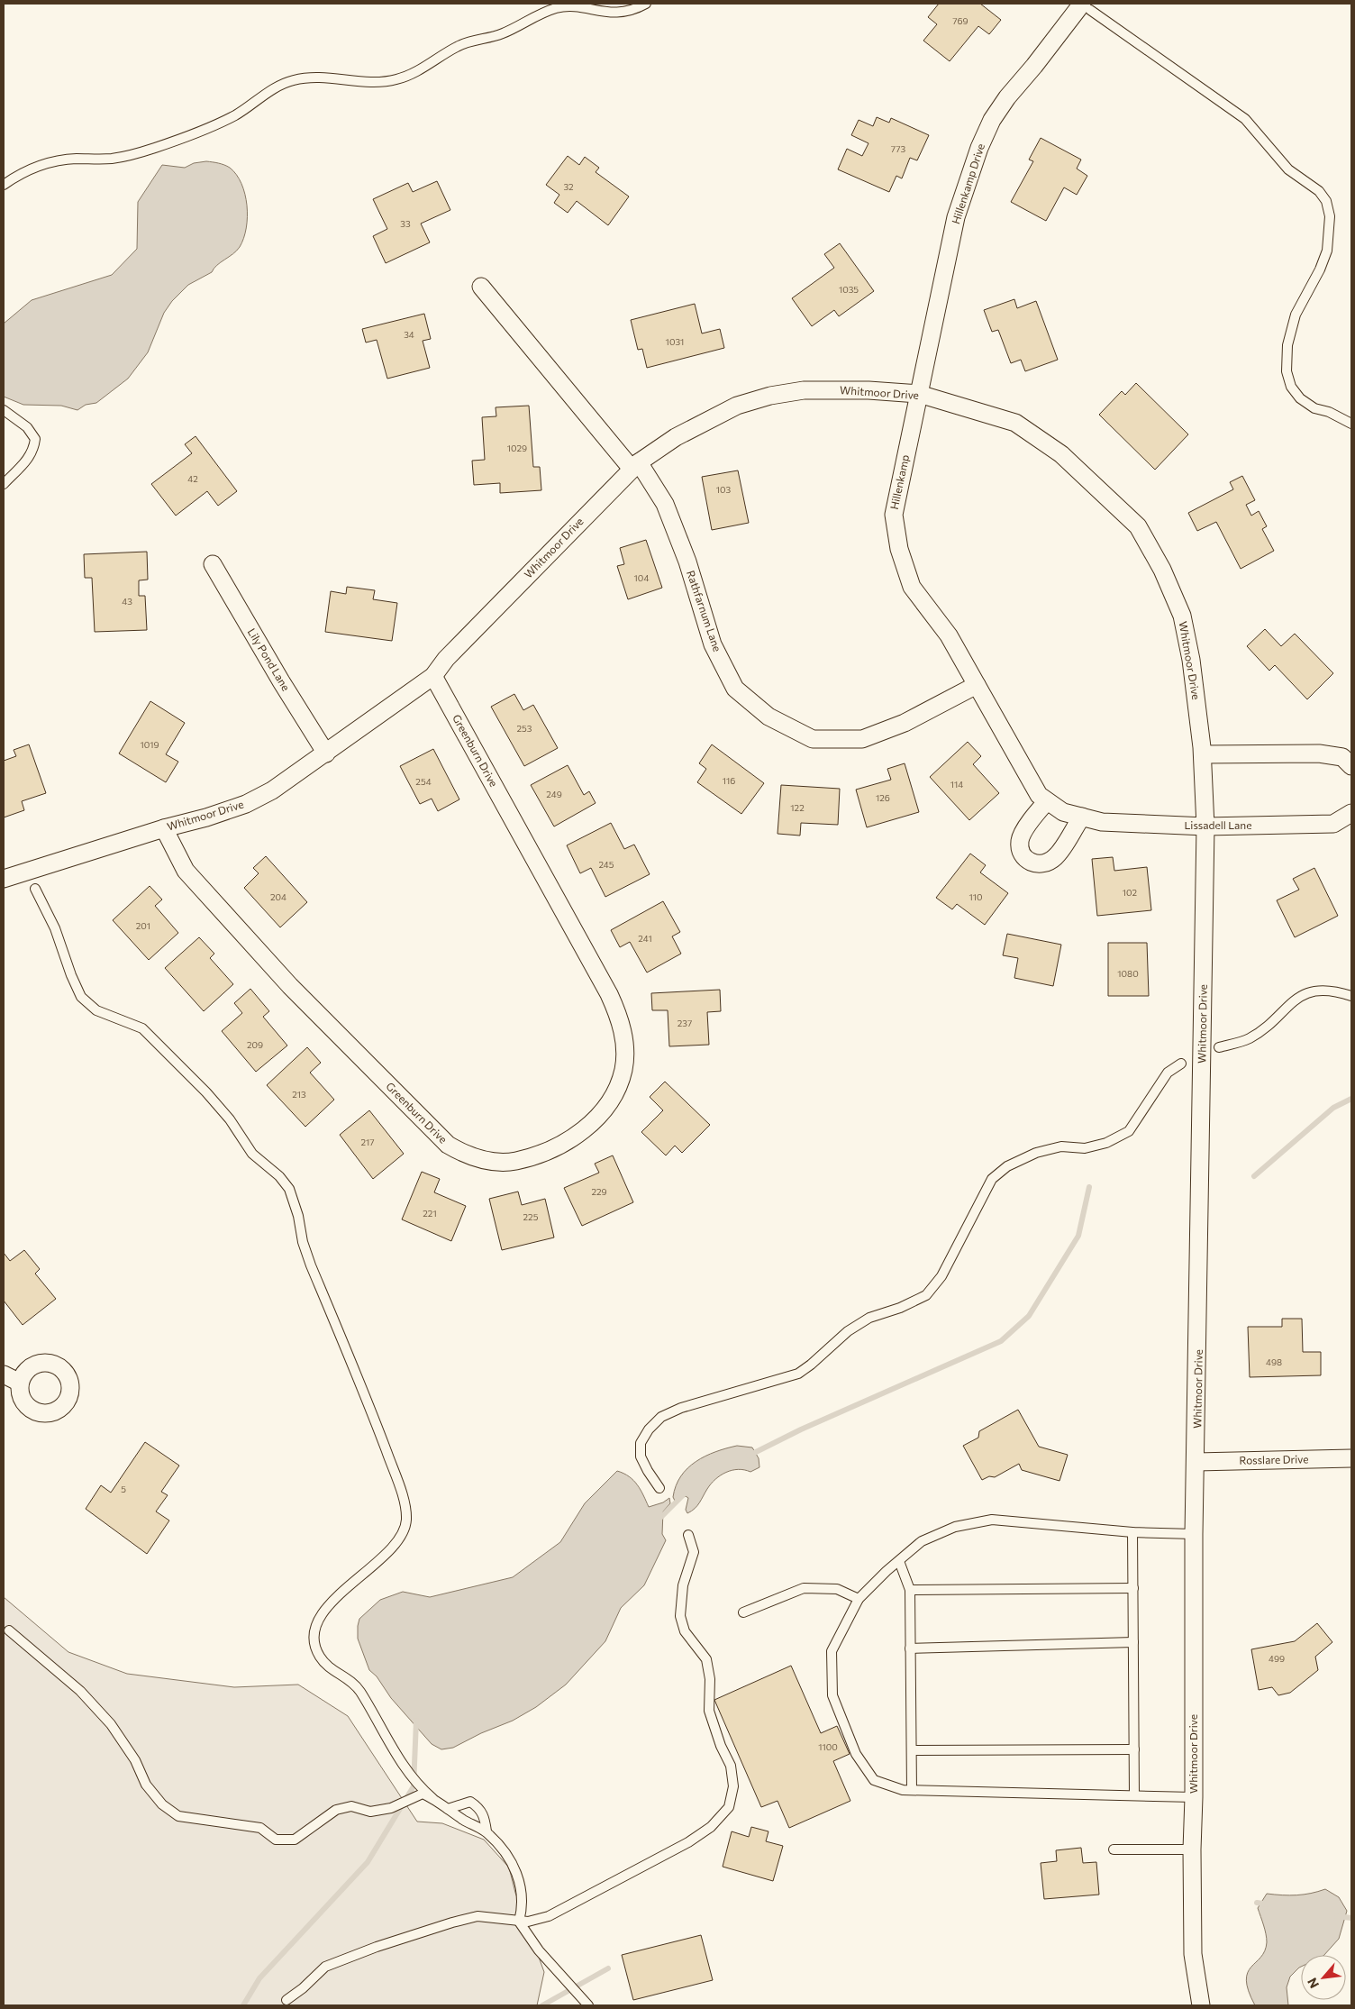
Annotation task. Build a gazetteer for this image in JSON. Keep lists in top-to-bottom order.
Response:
{
  "streets": {
    "street": [
      "Hillenkamp Drive",
      "Whitmoor Drive",
      "Hillenkamp",
      "Rathfarnum Lane",
      "Lily Pond Lane",
      "Greenburn Drive",
      "Lissadell Lane",
      "Rosslare Drive"
    ]
  },
  "crossings": [
    ["Hillenkamp Drive", "Whitmoor Drive"],
    ["Hillenkamp Drive", "Hillenkamp"],
    ["Whitmoor Drive", "Hillenkamp"],
    ["Whitmoor Drive", "Rathfarnum Lane"],
    ["Whitmoor Drive", "Lily Pond Lane"],
    ["Whitmoor Drive", "Greenburn Drive"],
    ["Whitmoor Drive", "Lissadell Lane"],
    ["Whitmoor Drive", "Rosslare Drive"],
    ["Hillenkamp", "Rathfarnum Lane"],
    ["Hillenkamp", "Lissadell Lane"],
    ["Rathfarnum Lane", "Lissadell Lane"]
  ],
  "house_numbers": [
    "769",
    "773",
    "32",
    "33",
    "1035",
    "34",
    "1031",
    "1029",
    "42",
    "103",
    "104",
    "43",
    "253",
    "1019",
    "116",
    "254",
    "114",
    "249",
    "126",
    "122",
    "245",
    "102",
    "204",
    "110",
    "201",
    "241",
    "1080",
    "237",
    "209",
    "213",
    "217",
    "229",
    "221",
    "225",
    "498",
    "5",
    "499",
    "1100"
  ],
  "north": "bottom left"
}
